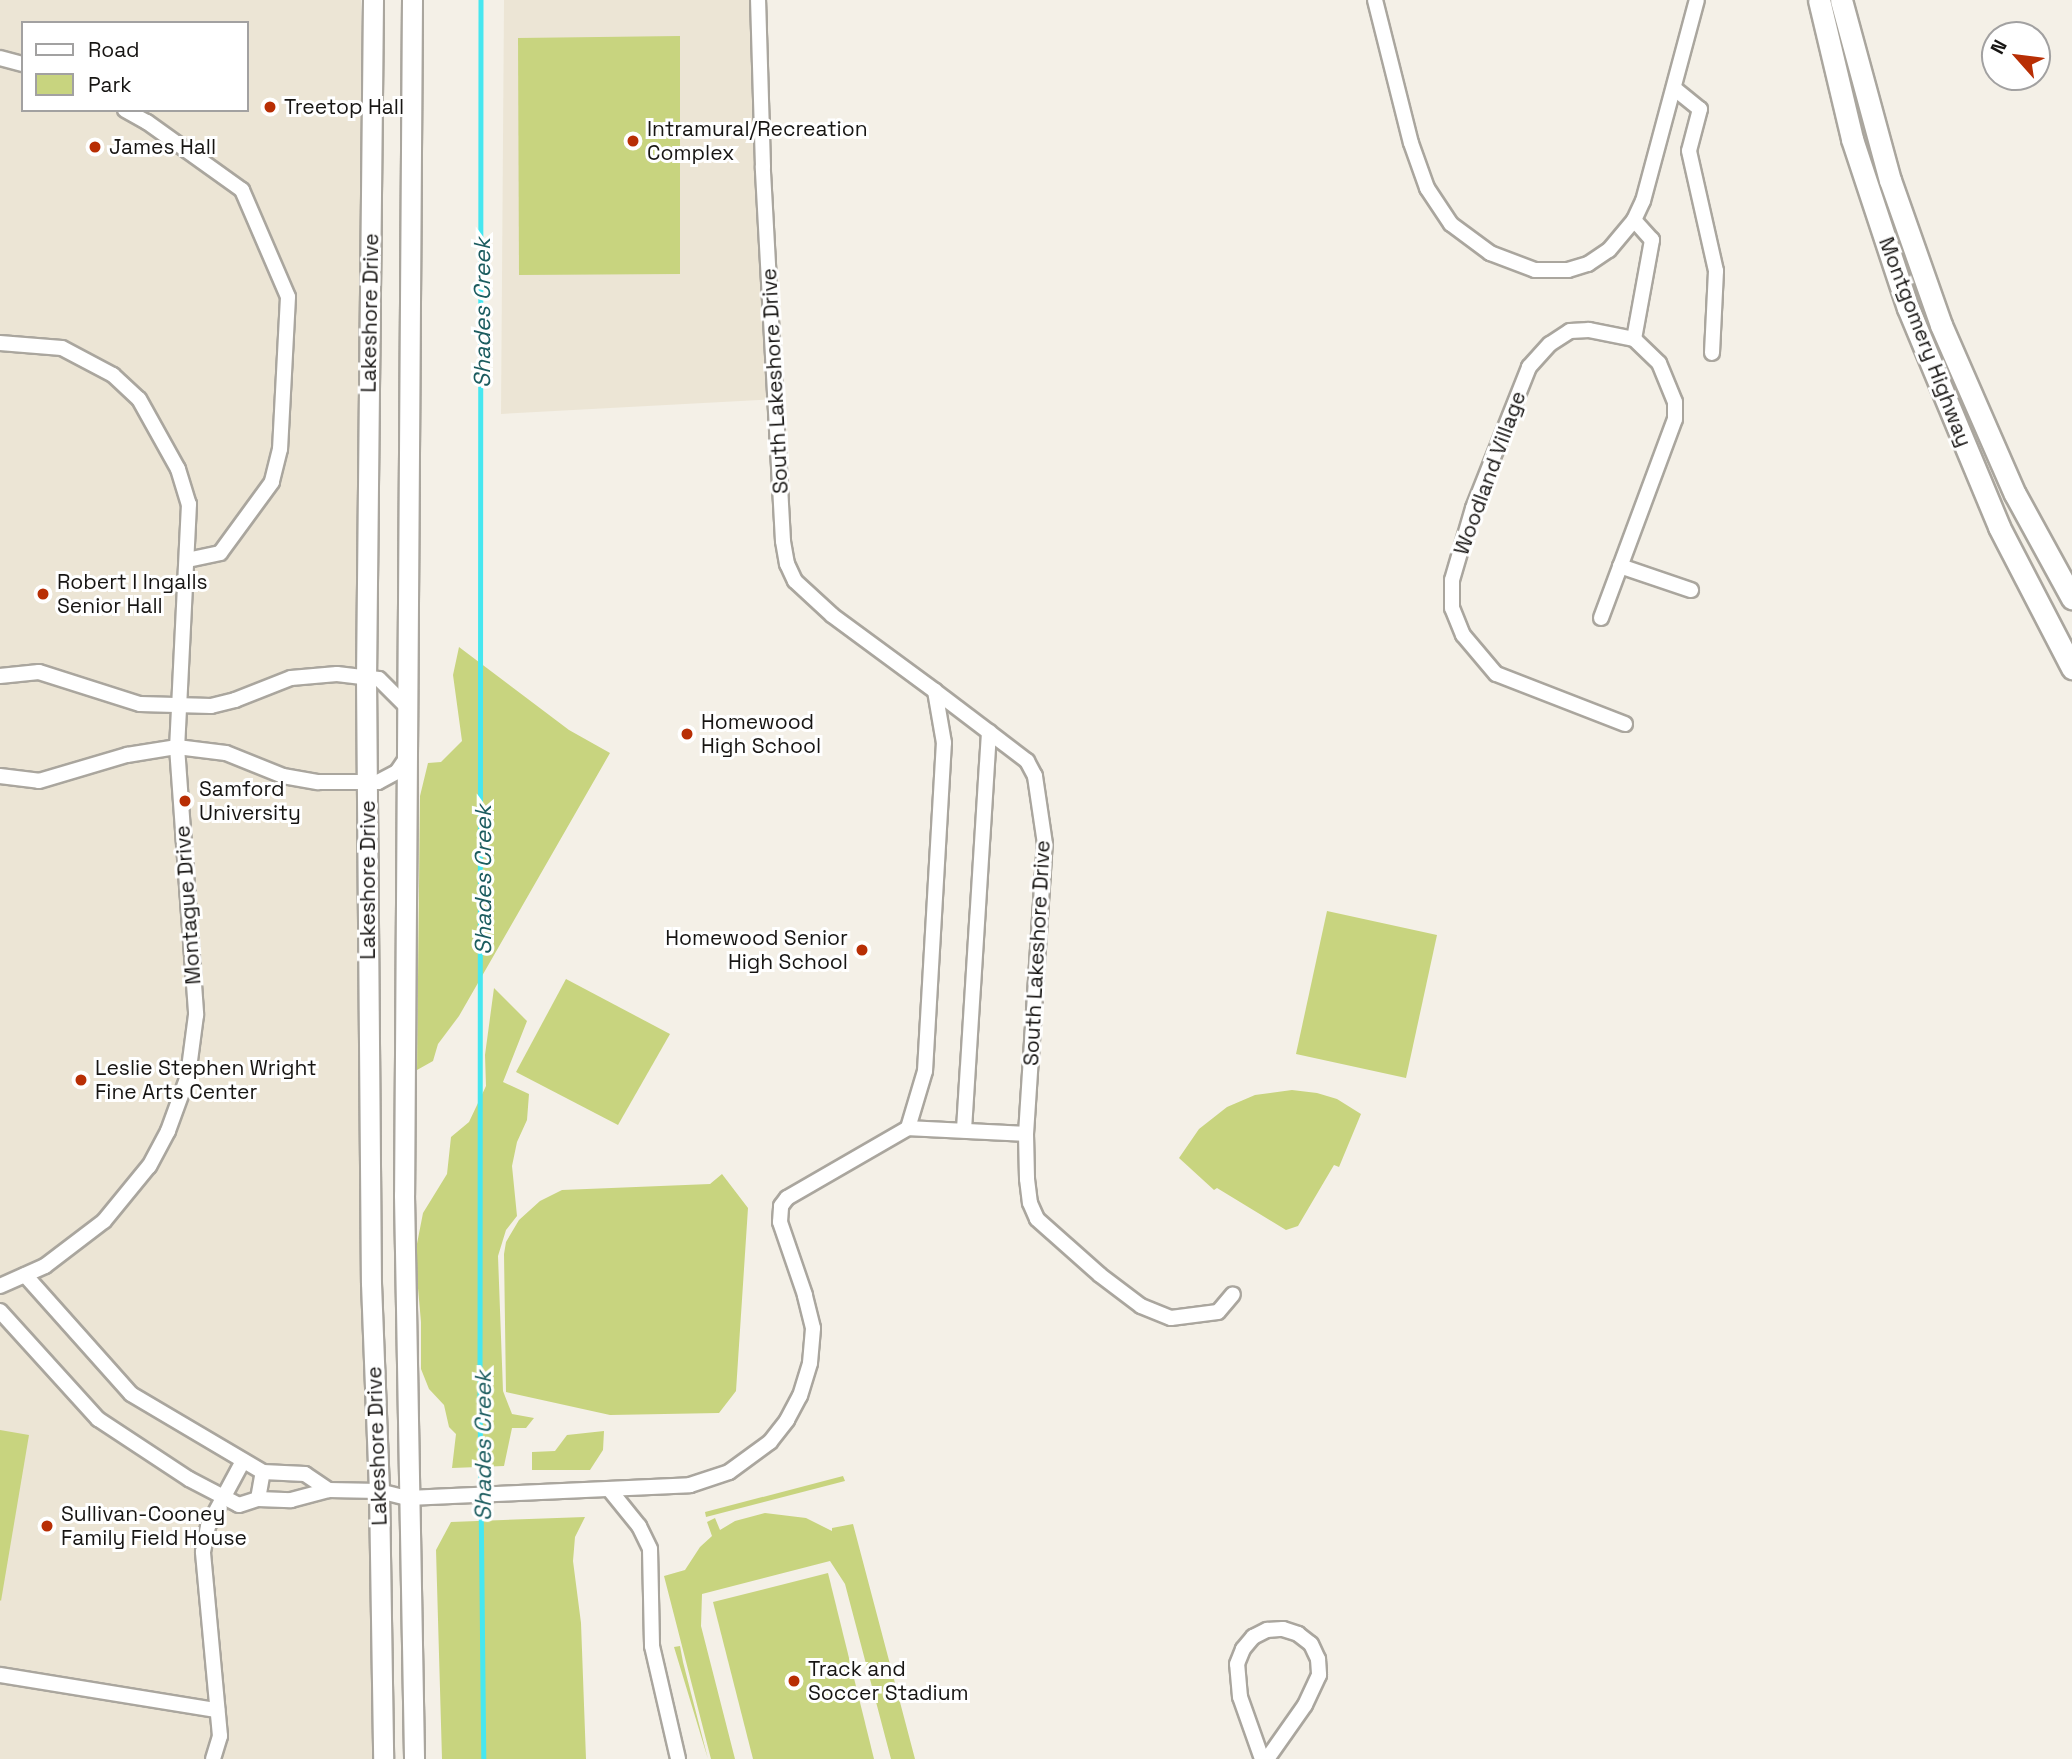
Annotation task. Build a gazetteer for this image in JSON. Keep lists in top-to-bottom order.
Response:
{
  "streets": {
    "main road": ["Lakeshore Drive", "Montgomery Highway"],
    "street": ["South Lakeshore Drive", "Woodland Village", "Montague Drive"]
  },
  "water": ["Shades Creek"],
  "places": [
    "Treetop Hall",
    "Intramural/Recreation Complex",
    "James Hall",
    "Robert I Ingalls Senior Hall",
    "Homewood High School",
    "Samford University",
    "Homewood Senior High School",
    "Leslie Stephen Wright Fine Arts Center",
    "Sullivan-Cooney Family Field House",
    "Track and Soccer Stadium"
  ],
  "legend": ["Road", "Park"],
  "north": "top left"
}
